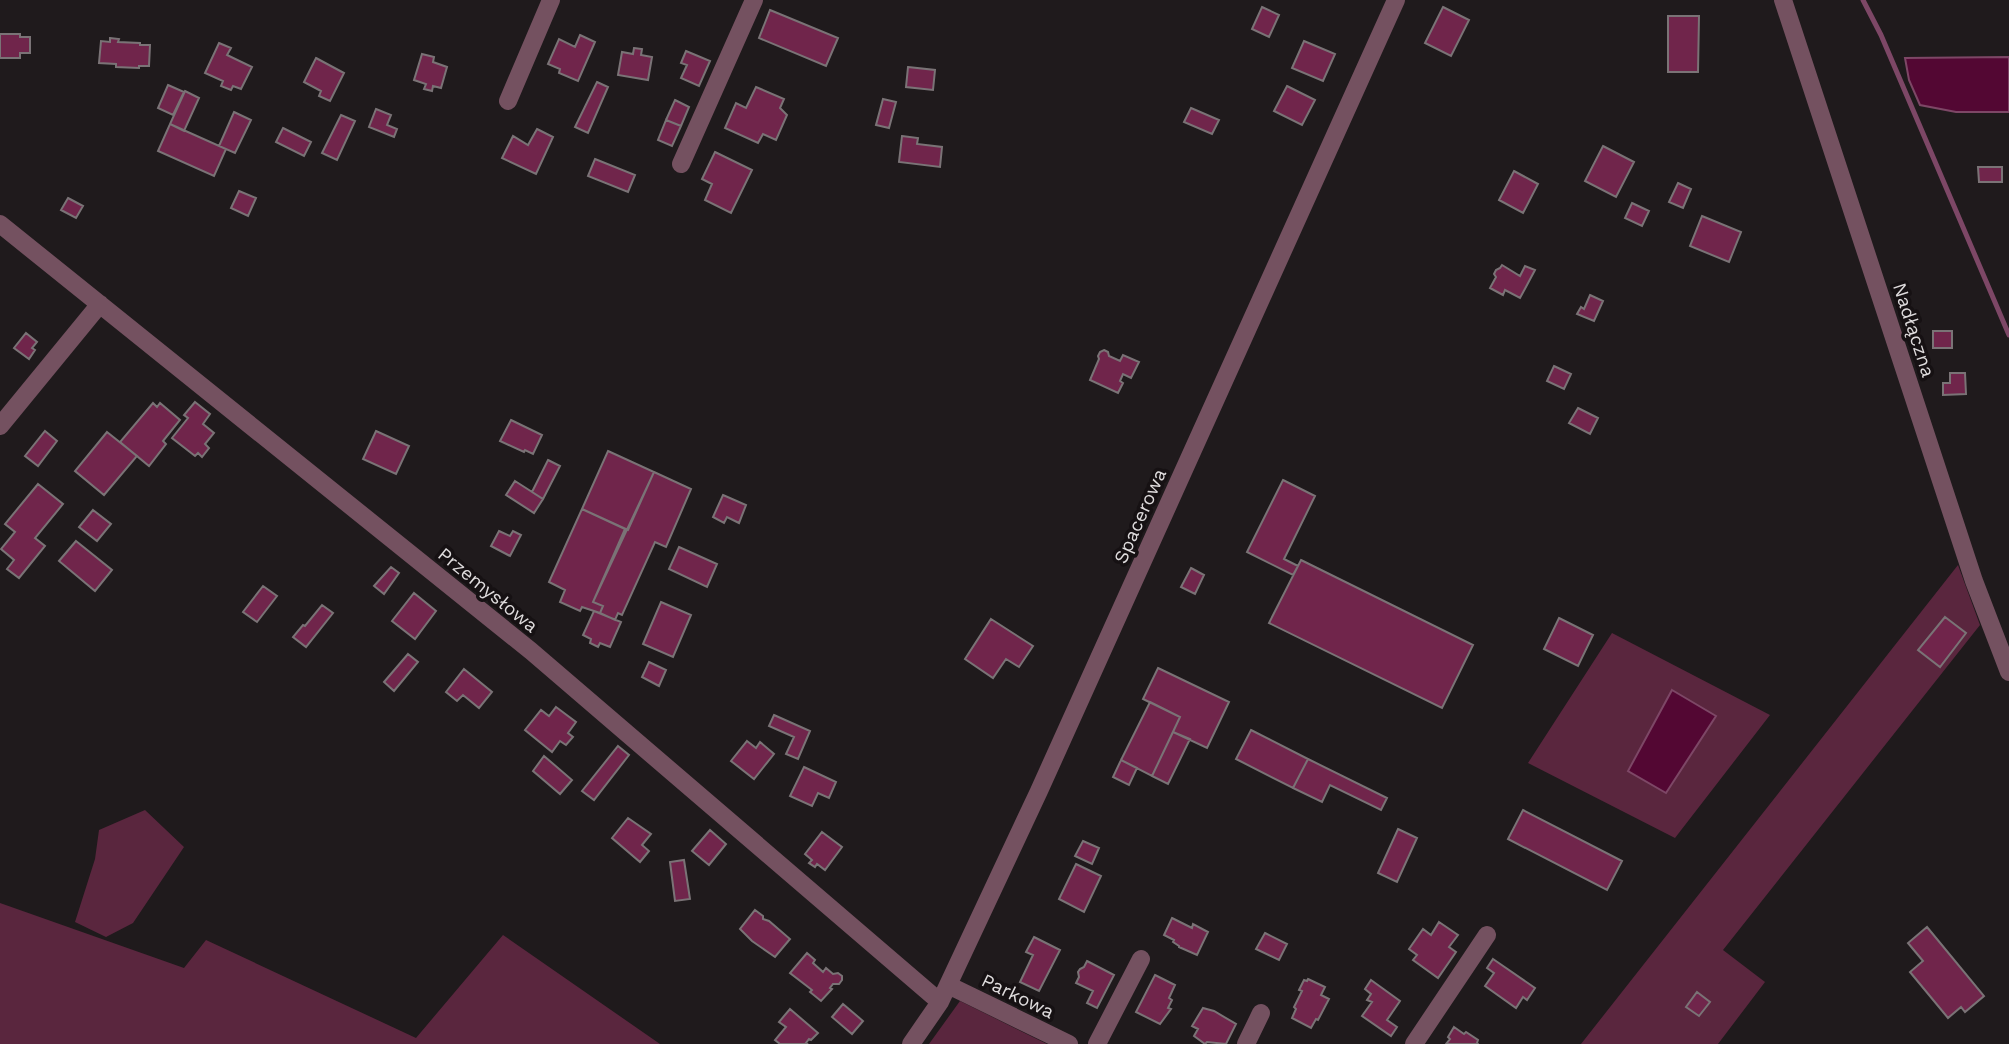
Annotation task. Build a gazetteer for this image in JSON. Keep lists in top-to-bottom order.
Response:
{
  "streets": {
    "street": [
      "Nadłączna",
      "Spacerowa",
      "Przemysłowa",
      "Parkowa"
    ]
  },
  "crossings": [
    ["Spacerowa", "Przemysłowa"],
    ["Spacerowa", "Parkowa"]
  ]
}
